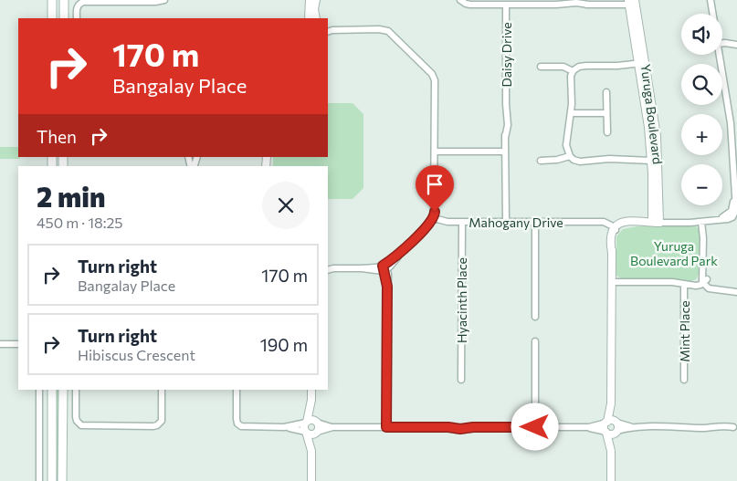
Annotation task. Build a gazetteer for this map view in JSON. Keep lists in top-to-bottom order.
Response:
{
  "streets": {
    "street": [
      "Daisy Drive",
      "Yuruga Boulevard",
      "Mahogany Drive",
      "Hyacinth Place",
      "Mint Place"
    ]
  },
  "crossings": [
    ["Daisy Drive", "Mahogany Drive"],
    ["Mahogany Drive", "Hyacinth Place"]
  ],
  "parks": ["Yuruga Boulevard Park"],
  "page": {
    "map_buttons": ["+", "−"],
    "turn": ["170 m", "Bangalay Place"],
    "then": "Then",
    "heading": ["2 min", "450 m · 18:25"],
    "list": [
      {
        "name": "Turn right",
        "note": "Bangalay Place",
        "value": "170 m"
      },
      {
        "name": "Turn right",
        "note": "Hibiscus Crescent",
        "value": "190 m"
      }
    ]
  }
}
